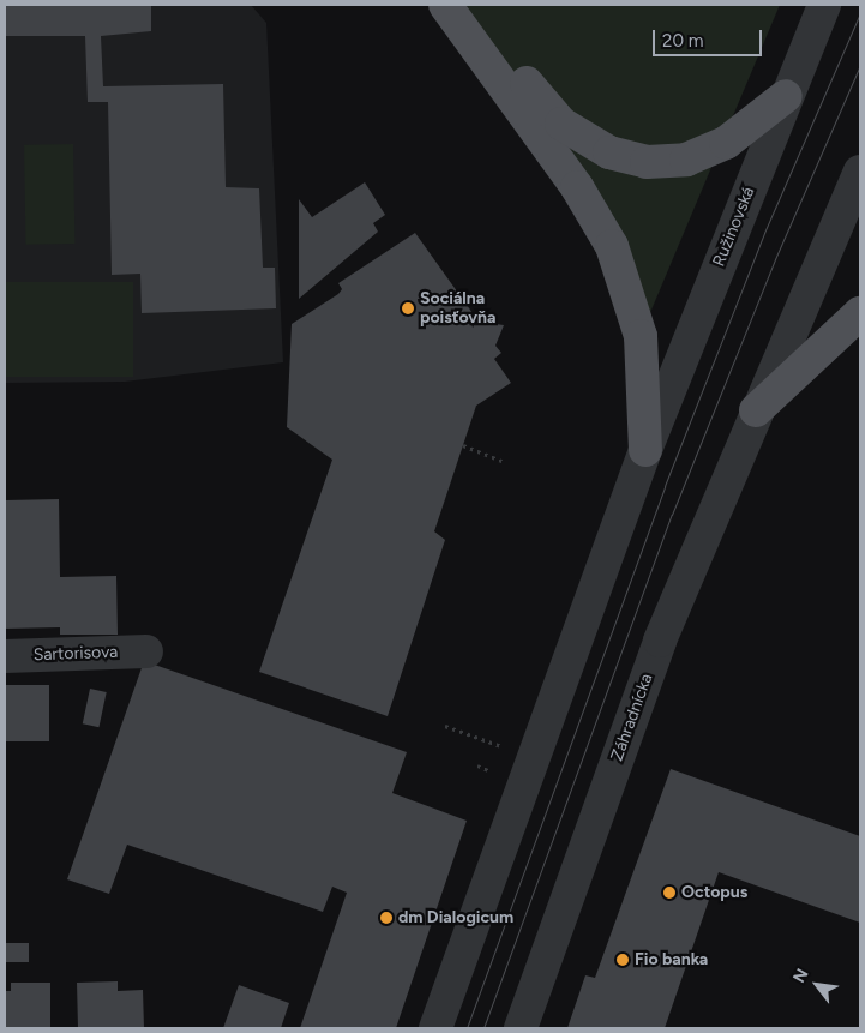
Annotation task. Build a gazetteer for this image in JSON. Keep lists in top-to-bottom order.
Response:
{
  "streets": {
    "street": ["Ružinovská", "Sartorisova", "Záhradnícka"]
  },
  "places": [
    "Sociálna poisťovňa",
    "Octopus",
    "dm Dialogicum",
    "Fio banka"
  ],
  "scale_bar": "20 m",
  "north": "top left"
}
